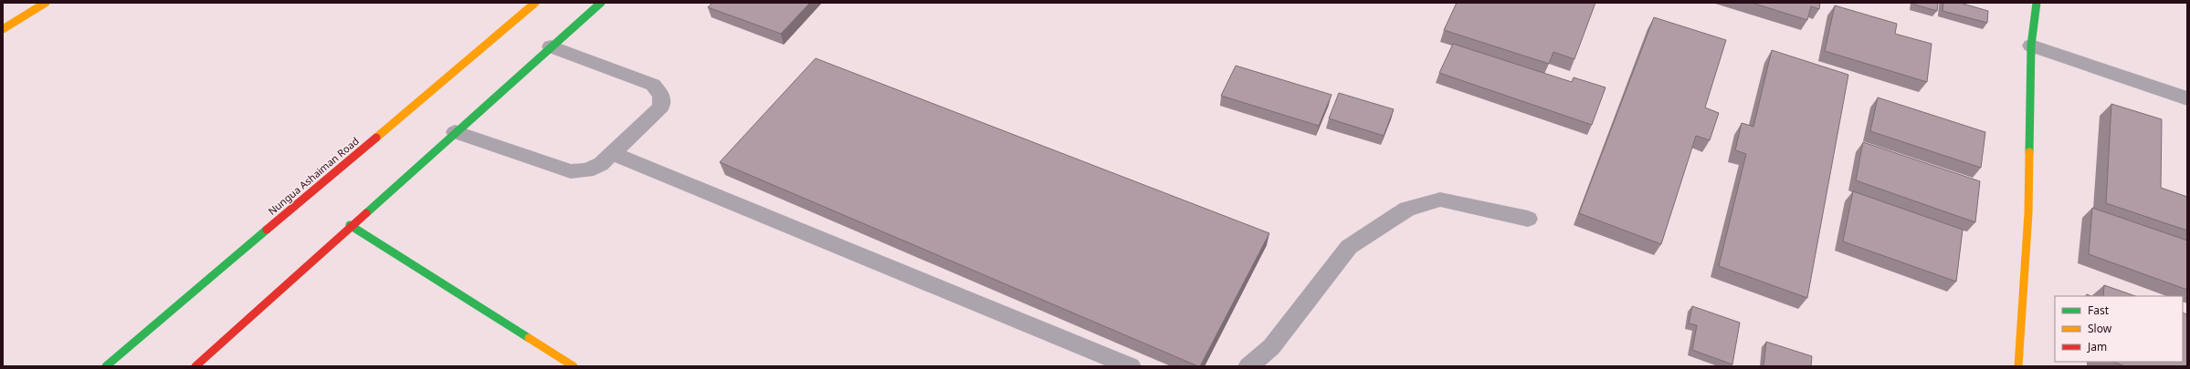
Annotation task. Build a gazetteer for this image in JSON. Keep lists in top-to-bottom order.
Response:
{
  "streets": {
    "main road": ["Nungua Ashaiman Road"]
  },
  "legend": ["Fast", "Slow", "Jam"]
}
